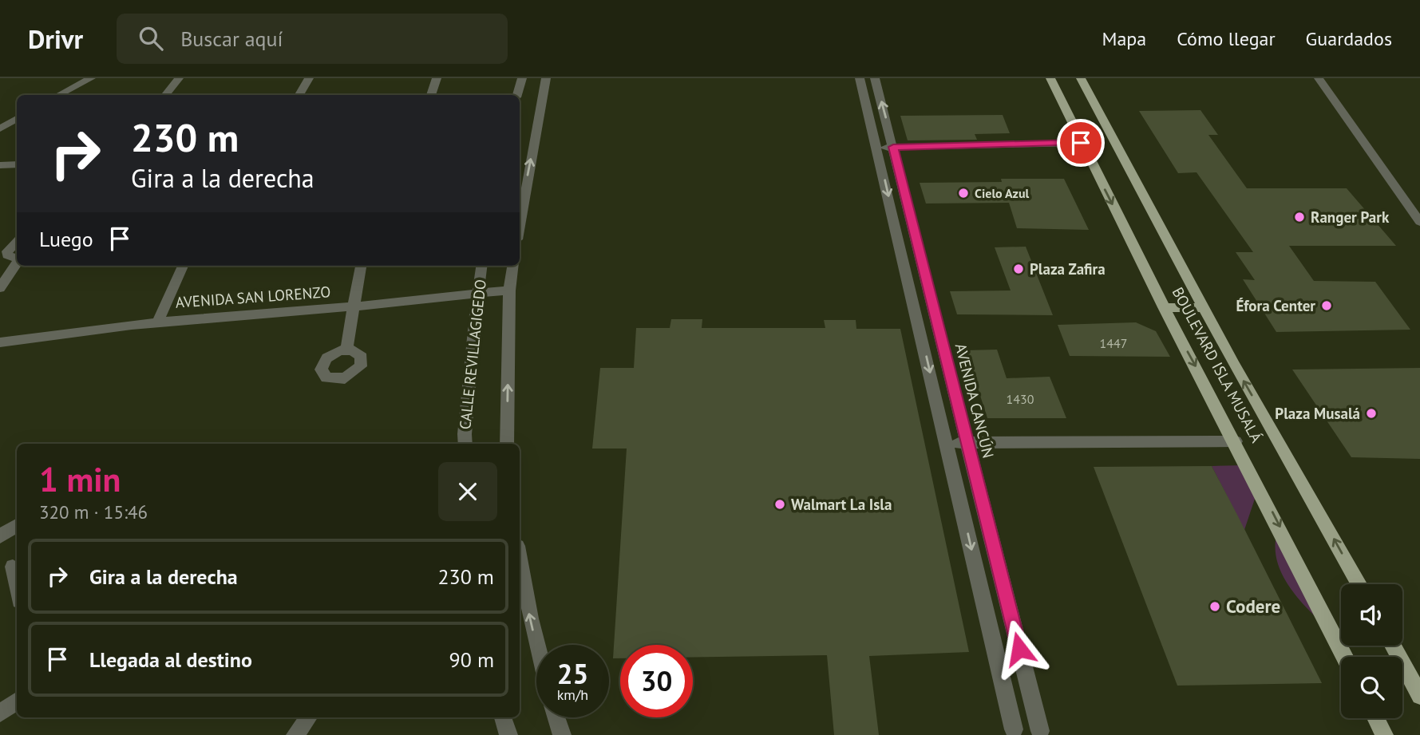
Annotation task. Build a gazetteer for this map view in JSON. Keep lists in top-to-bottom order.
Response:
{
  "streets": {
    "main road": ["BOULEVARD ISLA MUSALÁ"],
    "street": ["AVENIDA SAN LORENZO", "CALLE REVILLAGIGEDO", "AVENIDA CANCÚN"]
  },
  "crossings": [
    ["AVENIDA SAN LORENZO", "CALLE REVILLAGIGEDO"]
  ],
  "places": [
    "Cielo Azul",
    "Ranger Park",
    "Plaza Zafira",
    "Éfora Center",
    "Plaza Musalá",
    "Walmart La Isla",
    "Codere"
  ],
  "house_numbers": ["1447", "1430"],
  "page": {
    "header": "Drivr",
    "search": "Buscar aquí",
    "nav": ["Mapa", "Cómo llegar", "Guardados"],
    "turn": ["230 m", "Gira a la derecha"],
    "then": "Luego",
    "heading": ["1 min", "320 m · 15:46"],
    "list": [
      {
        "name": "Gira a la derecha",
        "value": "230 m"
      },
      {
        "name": "Llegada al destino",
        "value": "90 m"
      }
    ],
    "speed": "25 km/h",
    "limit": "30"
  }
}
